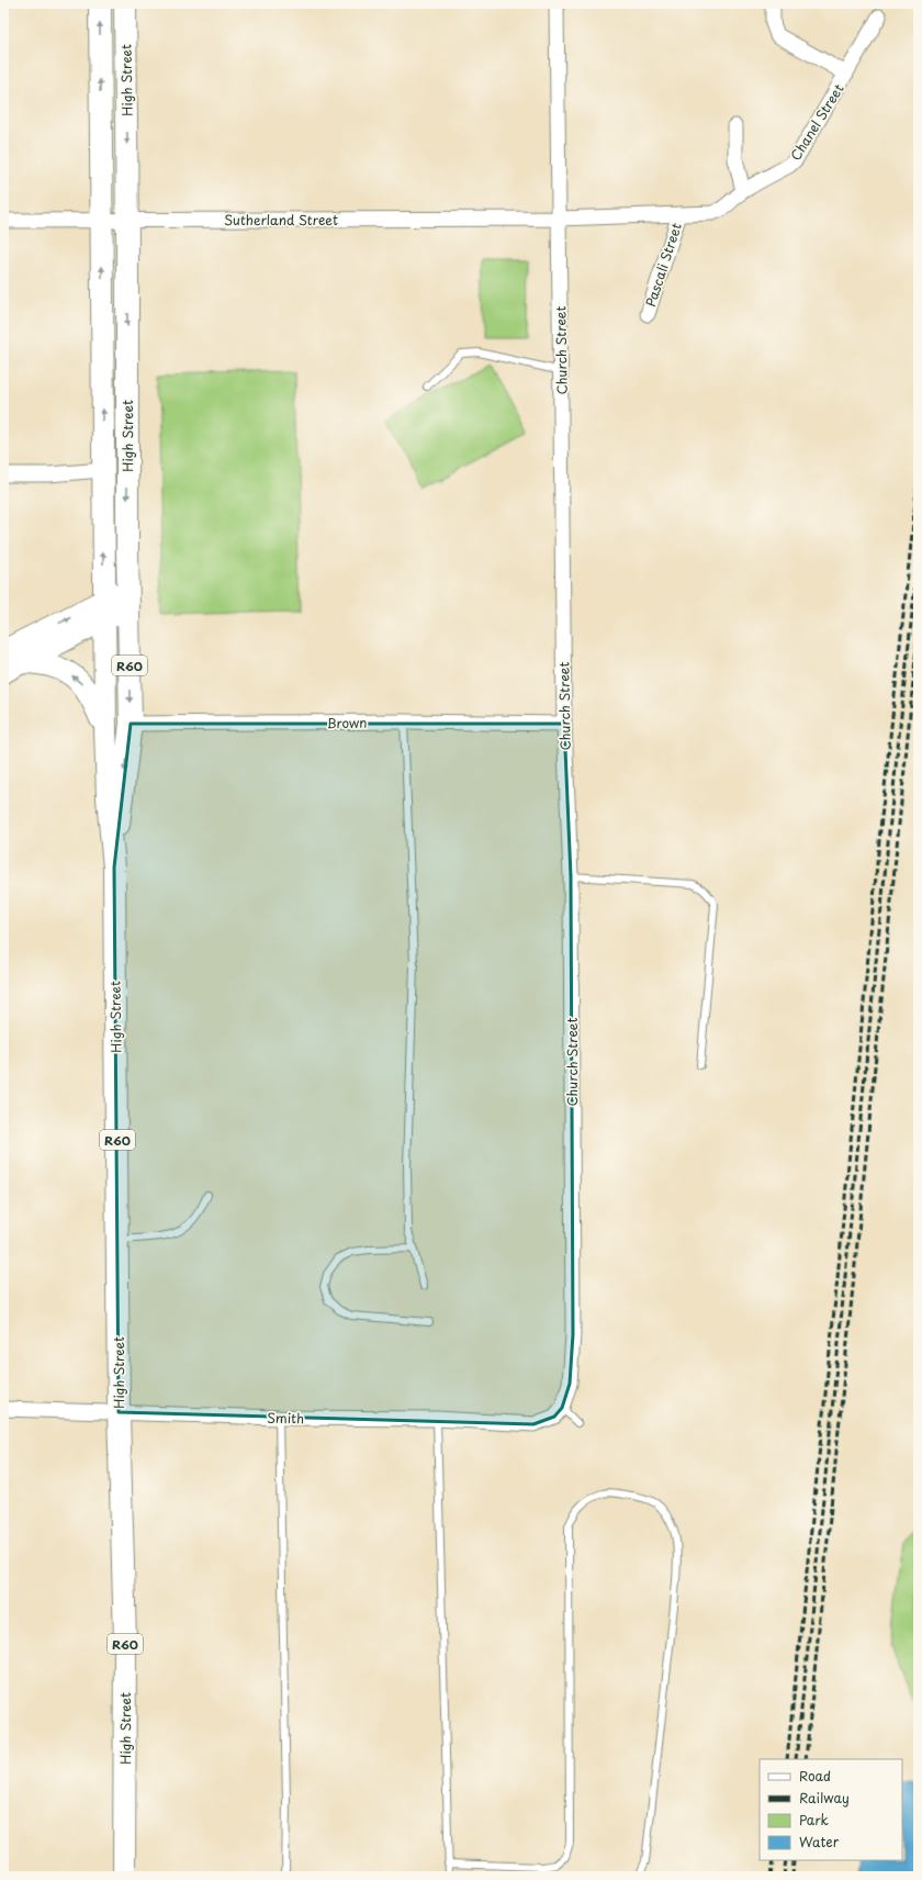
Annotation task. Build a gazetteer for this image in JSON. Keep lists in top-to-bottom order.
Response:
{
  "streets": {
    "main road": ["High Street", "R60"],
    "street": [
      "Chanel Street",
      "Sutherland Street",
      "Pascali Street",
      "Church Street",
      "Brown",
      "Smith"
    ]
  },
  "crossings": [
    ["High Street", "Sutherland Street"],
    ["High Street", "Brown"],
    ["High Street", "Smith"],
    ["Chanel Street", "Sutherland Street"],
    ["Chanel Street", "Pascali Street"],
    ["Sutherland Street", "Pascali Street"],
    ["Sutherland Street", "Church Street"],
    ["Church Street", "Brown"],
    ["Church Street", "Smith"]
  ],
  "legend": [
    "Road",
    "Railway",
    "Park",
    "Water"
  ]
}
